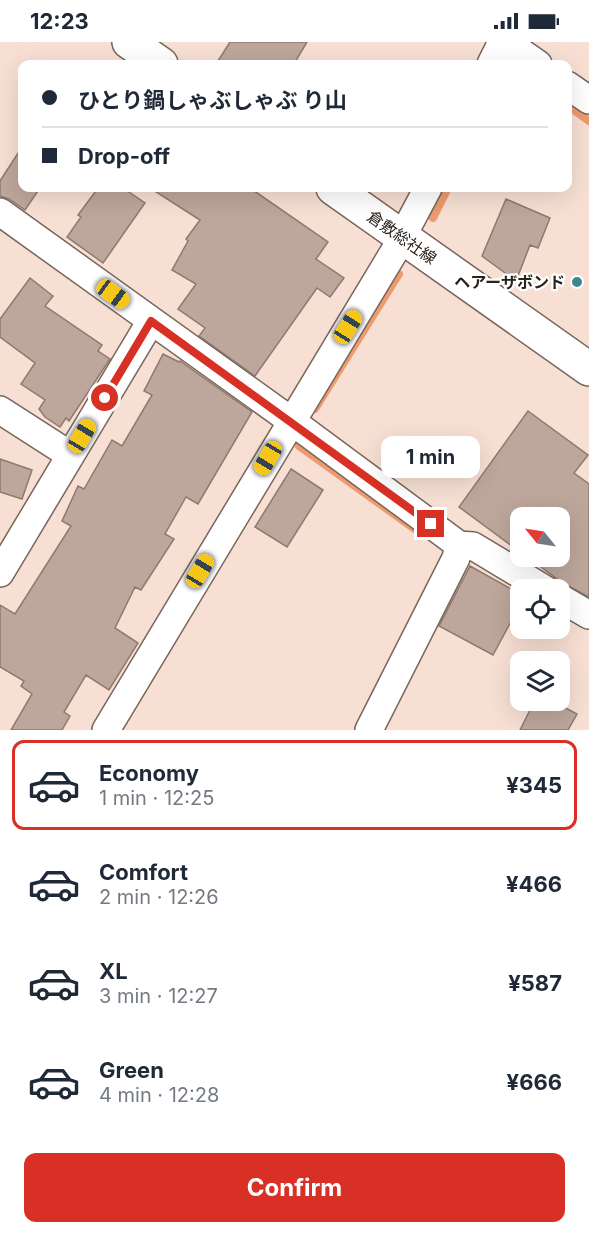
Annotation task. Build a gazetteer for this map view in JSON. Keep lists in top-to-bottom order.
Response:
{
  "streets": {
    "main road": ["倉敷総社線"]
  },
  "places": ["ヘアーザボンド"],
  "north": "top left",
  "page": {
    "status": "12:23",
    "banner": ["ひとり鍋しゃぶしゃぶ り山", "Drop-off"],
    "bubble": "1 min",
    "list": [
      {
        "name": "Economy",
        "note": "1 min · 12:25",
        "value": "¥345"
      },
      {
        "name": "Comfort",
        "note": "2 min · 12:26",
        "value": "¥466"
      },
      {
        "name": "XL",
        "note": "3 min · 12:27",
        "value": "¥587"
      },
      {
        "name": "Green",
        "note": "4 min · 12:28",
        "value": "¥666"
      }
    ],
    "buttons": "Confirm"
  }
}
